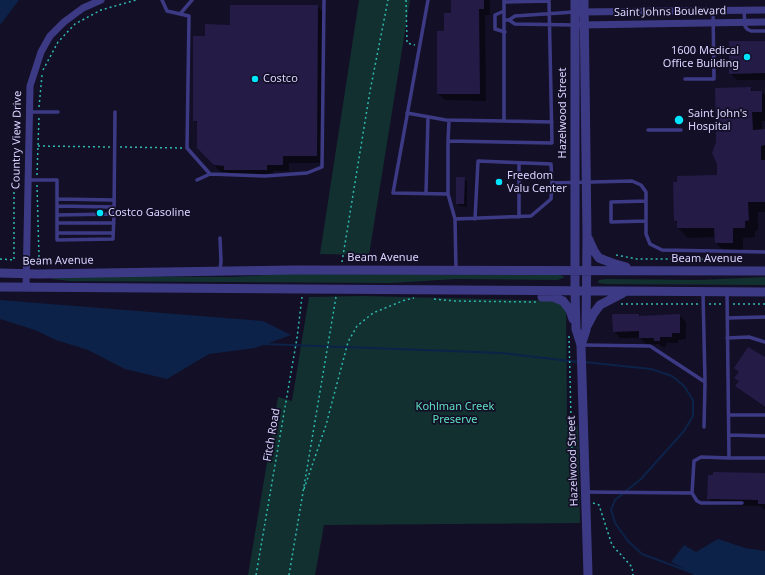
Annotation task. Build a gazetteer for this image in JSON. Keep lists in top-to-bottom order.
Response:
{
  "streets": {
    "street": [
      "Saint Johns Boulevard",
      "Hazelwood Street",
      "Country View Drive",
      "Beam Avenue"
    ],
    "path": ["Fitch Road"]
  },
  "crossings": [
    ["Saint Johns Boulevard", "Hazelwood Street"],
    ["Hazelwood Street", "Beam Avenue"],
    ["Country View Drive", "Beam Avenue"]
  ],
  "parks": ["Kohlman Creek Preserve"],
  "places": [
    "1600 Medical Office Building",
    "Costco",
    "Saint John's Hospital",
    "Freedom Valu Center",
    "Costco Gasoline"
  ]
}
